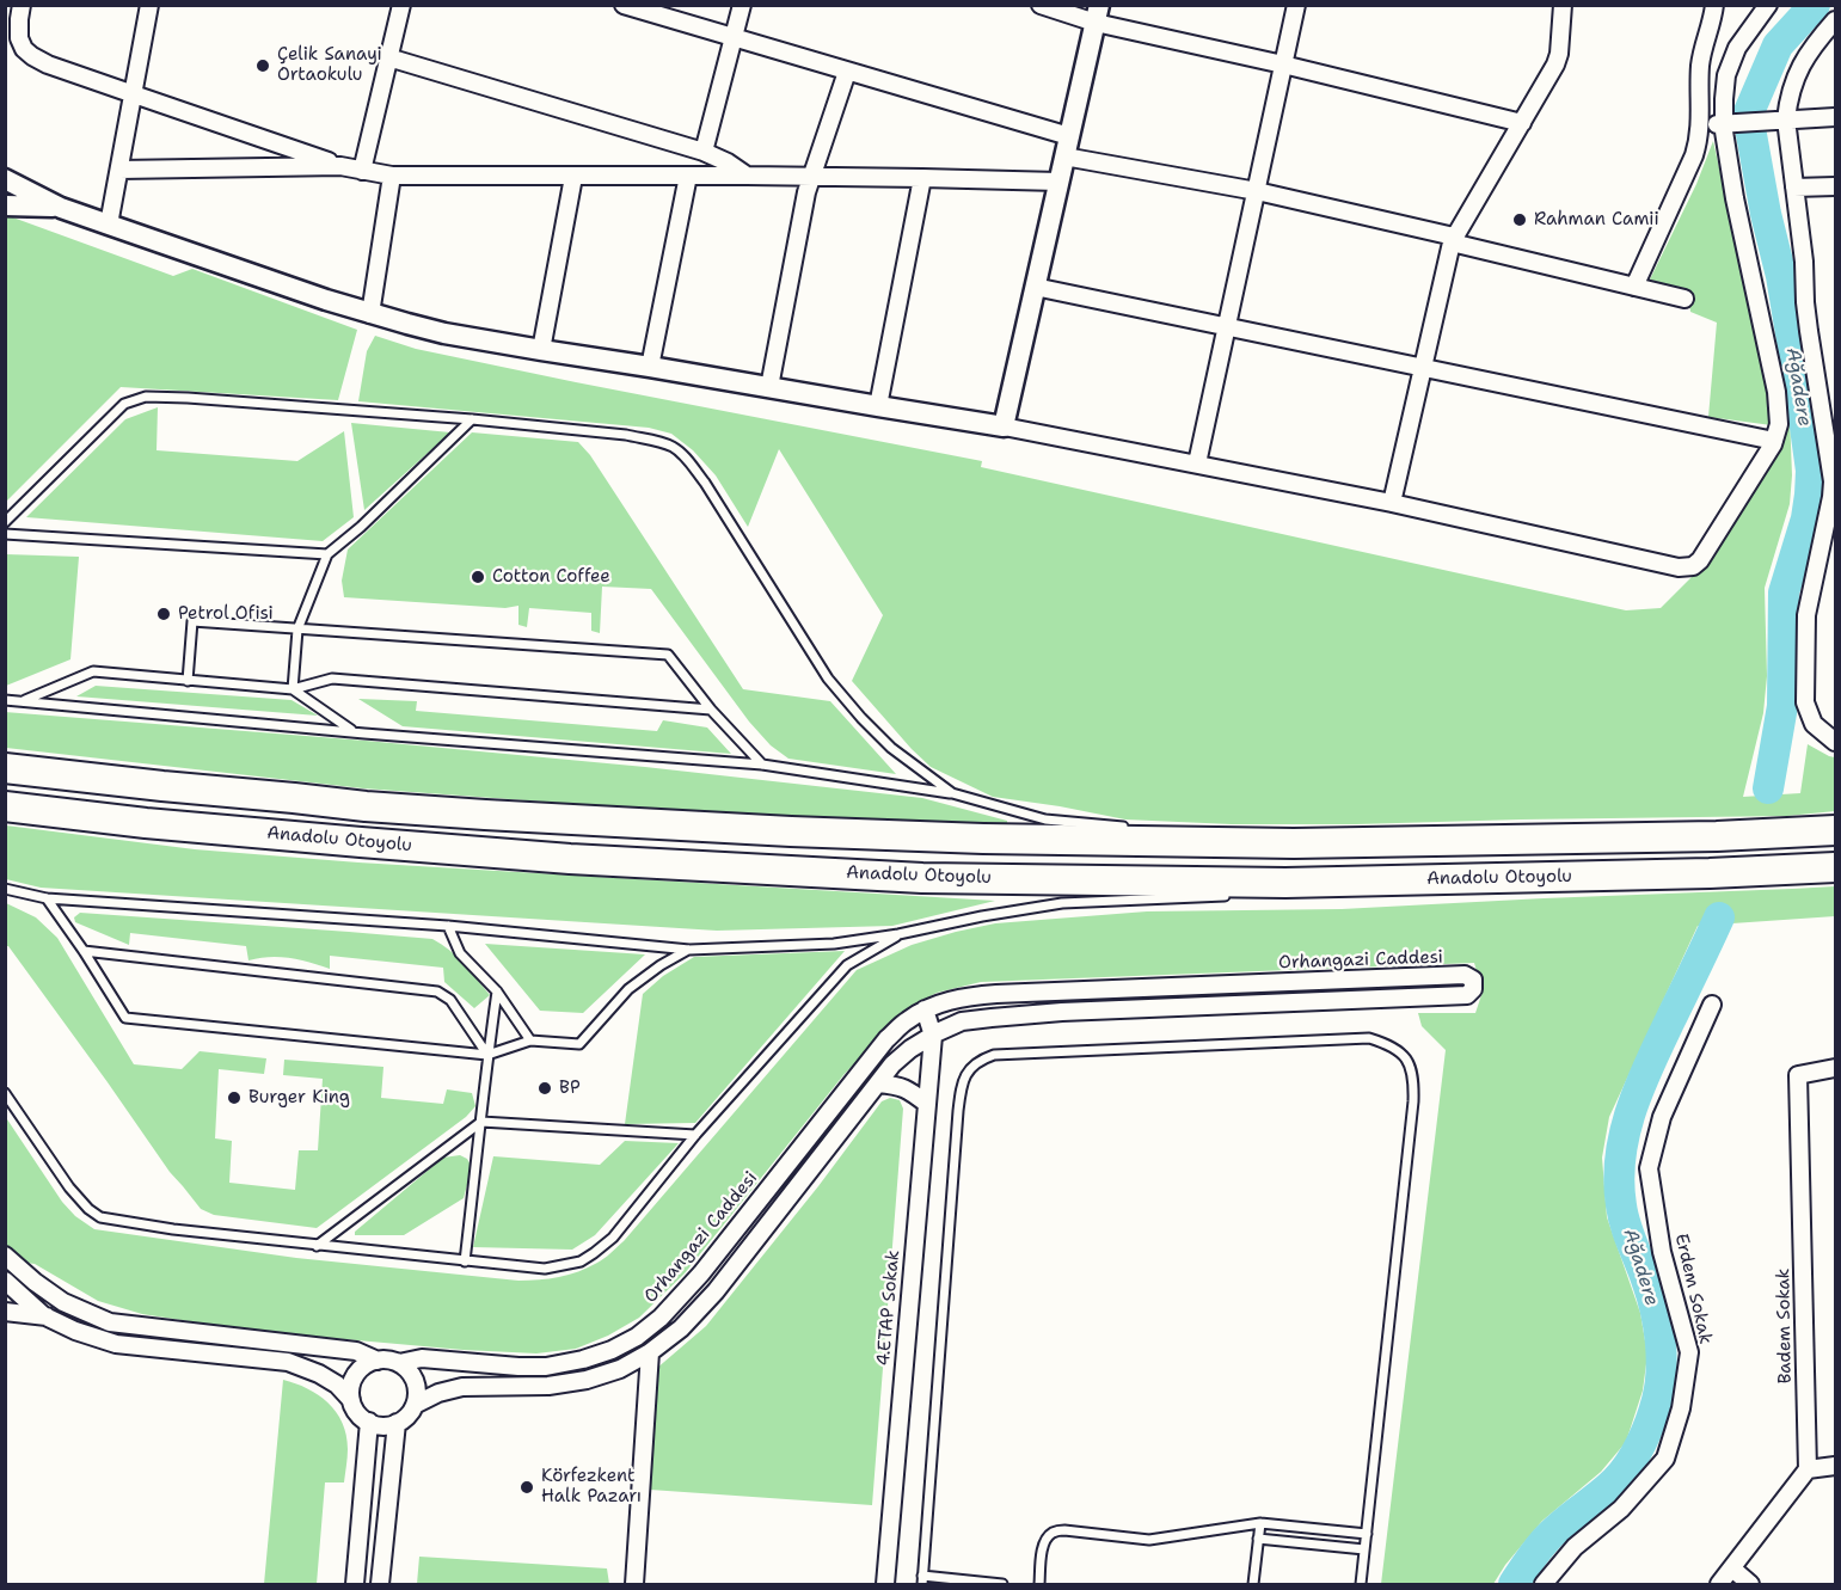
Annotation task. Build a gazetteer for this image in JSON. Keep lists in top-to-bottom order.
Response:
{
  "streets": {
    "highway": ["Anadolu Otoyolu"],
    "street": [
      "Orhangazi Caddesi",
      "Erdem Sokak",
      "4.ETAP Sokak",
      "Badem Sokak"
    ]
  },
  "crossings": [
    ["Orhangazi Caddesi", "4.ETAP Sokak"]
  ],
  "water": ["Ağadere"],
  "places": [
    "Çelik Sanayi Ortaokulu",
    "Rahman Camii",
    "Cotton Coffee",
    "Petrol Ofisi",
    "BP",
    "Burger King",
    "Körfezkent Halk Pazarı"
  ]
}
